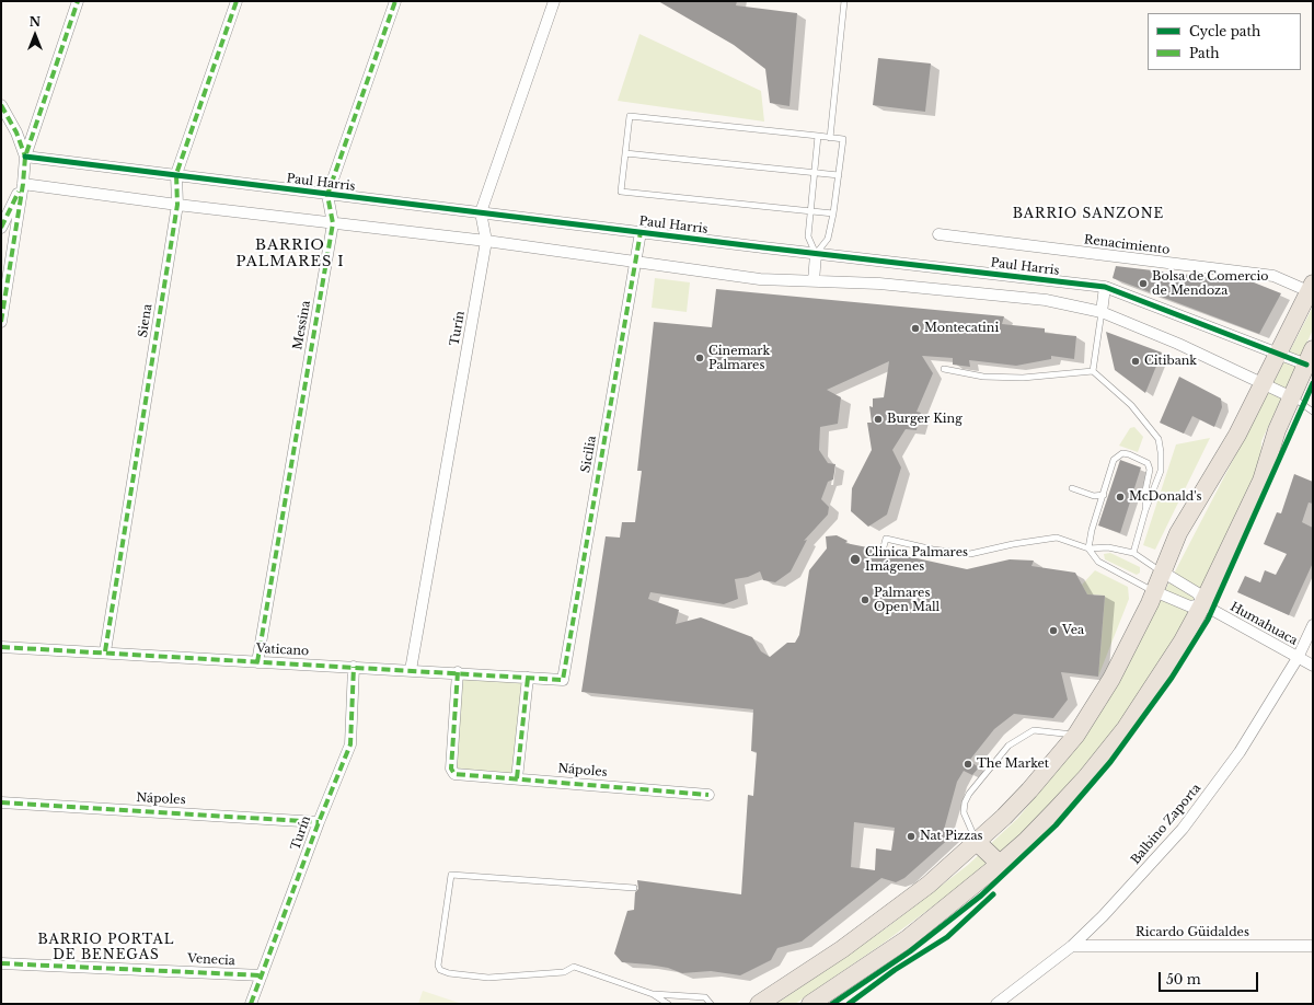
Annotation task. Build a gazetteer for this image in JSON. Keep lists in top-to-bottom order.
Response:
{
  "streets": {
    "street": [
      "Paul Harris",
      "Renacimiento",
      "Siena",
      "Messina",
      "Turín",
      "Sicilia",
      "Humahuaca",
      "Vaticano",
      "Nápoles",
      "Balbino Zaporta",
      "Ricardo Güidaldes",
      "Venecia"
    ]
  },
  "crossings": [
    ["Paul Harris", "Siena"],
    ["Paul Harris", "Messina"],
    ["Paul Harris", "Turín"],
    ["Paul Harris", "Sicilia"],
    ["Siena", "Vaticano"],
    ["Messina", "Vaticano"],
    ["Turín", "Vaticano"],
    ["Turín", "Nápoles"],
    ["Turín", "Venecia"],
    ["Sicilia", "Vaticano"],
    ["Humahuaca", "Balbino Zaporta"],
    ["Vaticano", "Nápoles"],
    ["Balbino Zaporta", "Ricardo Güidaldes"]
  ],
  "districts": ["BARRIO SANZONE", "BARRIO PALMARES I", "BARRIO PORTAL DE BENEGAS"],
  "places": [
    "Bolsa de Comercio de Mendoza",
    "Montecatini",
    "Cinemark Palmares",
    "Citibank",
    "Burger King",
    "McDonald's",
    "Clinica Palmares Imágenes",
    "Palmares Open Mall",
    "Vea",
    "The Market",
    "Nat Pizzas"
  ],
  "legend": ["Cycle path", "Path"],
  "scale_bar": "50 m",
  "north": "top"
}
